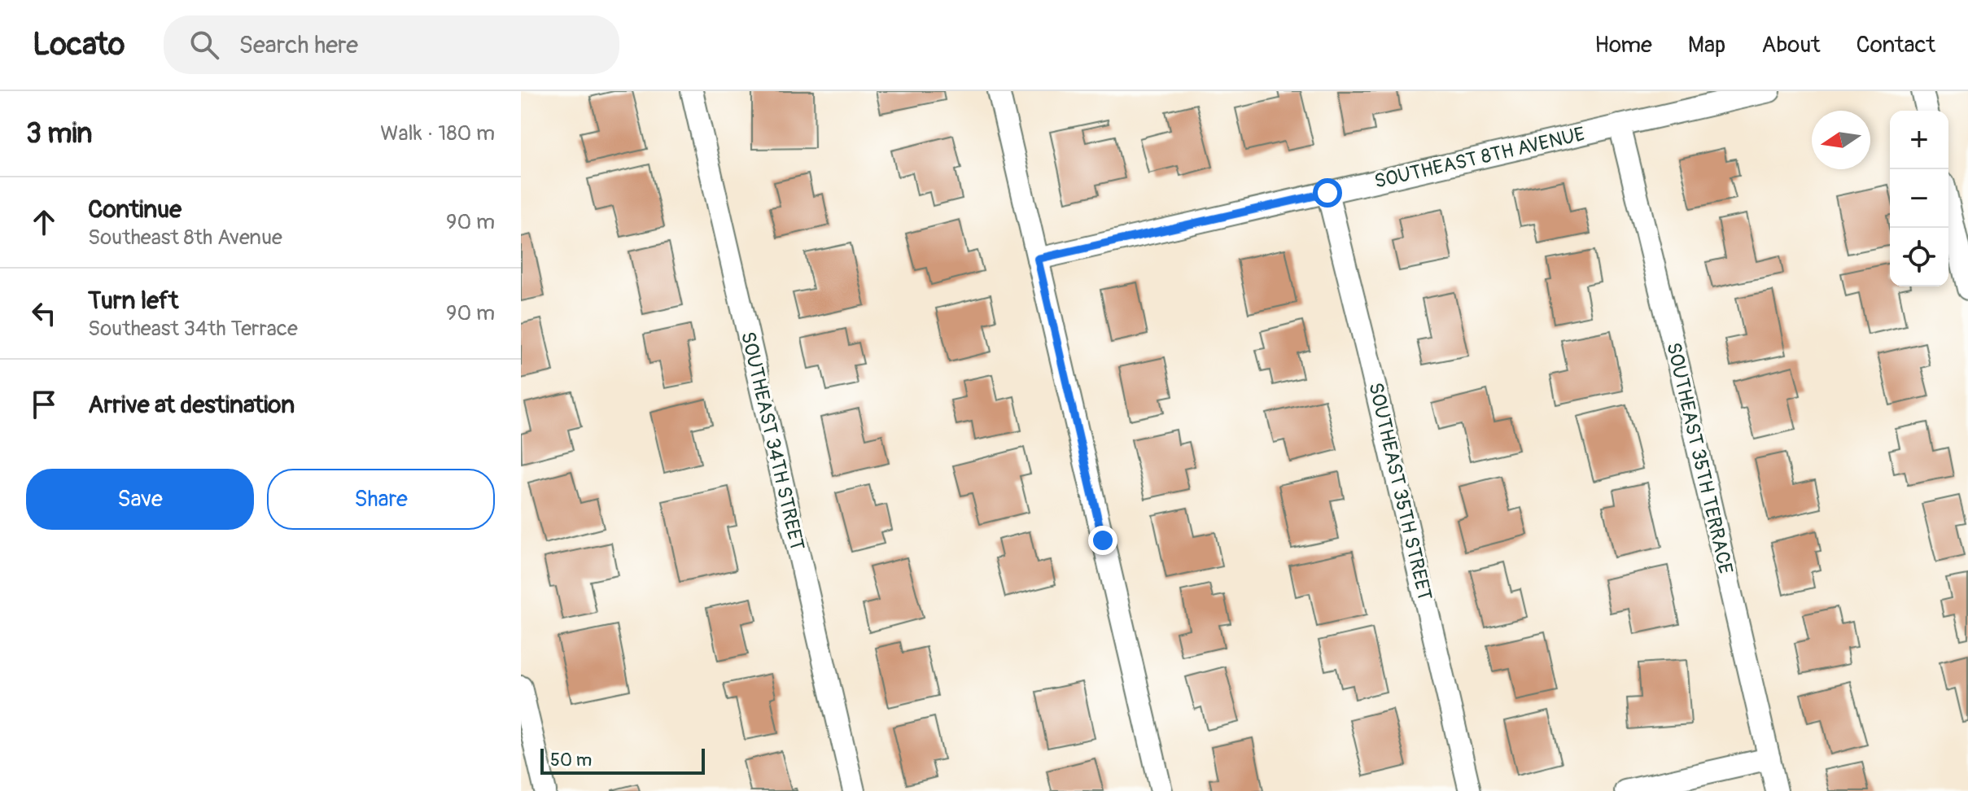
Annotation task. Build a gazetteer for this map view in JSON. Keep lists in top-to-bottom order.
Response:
{
  "streets": {
    "street": [
      "SOUTHEAST 8TH AVENUE",
      "SOUTHEAST 34TH STREET",
      "SOUTHEAST 35TH TERRACE",
      "SOUTHEAST 35TH STREET"
    ]
  },
  "crossings": [
    ["SOUTHEAST 8TH AVENUE", "SOUTHEAST 35TH TERRACE"],
    ["SOUTHEAST 8TH AVENUE", "SOUTHEAST 35TH STREET"]
  ],
  "scale_bar": "50 m",
  "north": "left",
  "page": {
    "header": "Locato",
    "search": "Search here",
    "nav": [
      "Home",
      "Map",
      "About",
      "Contact"
    ],
    "heading": ["3 min", "Walk · 180 m"],
    "map_buttons": ["+", "−"],
    "list": [
      ["Continue", "Southeast 8th Avenue", "90 m"],
      ["Turn left", "Southeast 34th Terrace", "90 m"],
      "Arrive at destination"
    ],
    "buttons": ["Save", "Share"],
    "scale": "50 m"
  }
}
